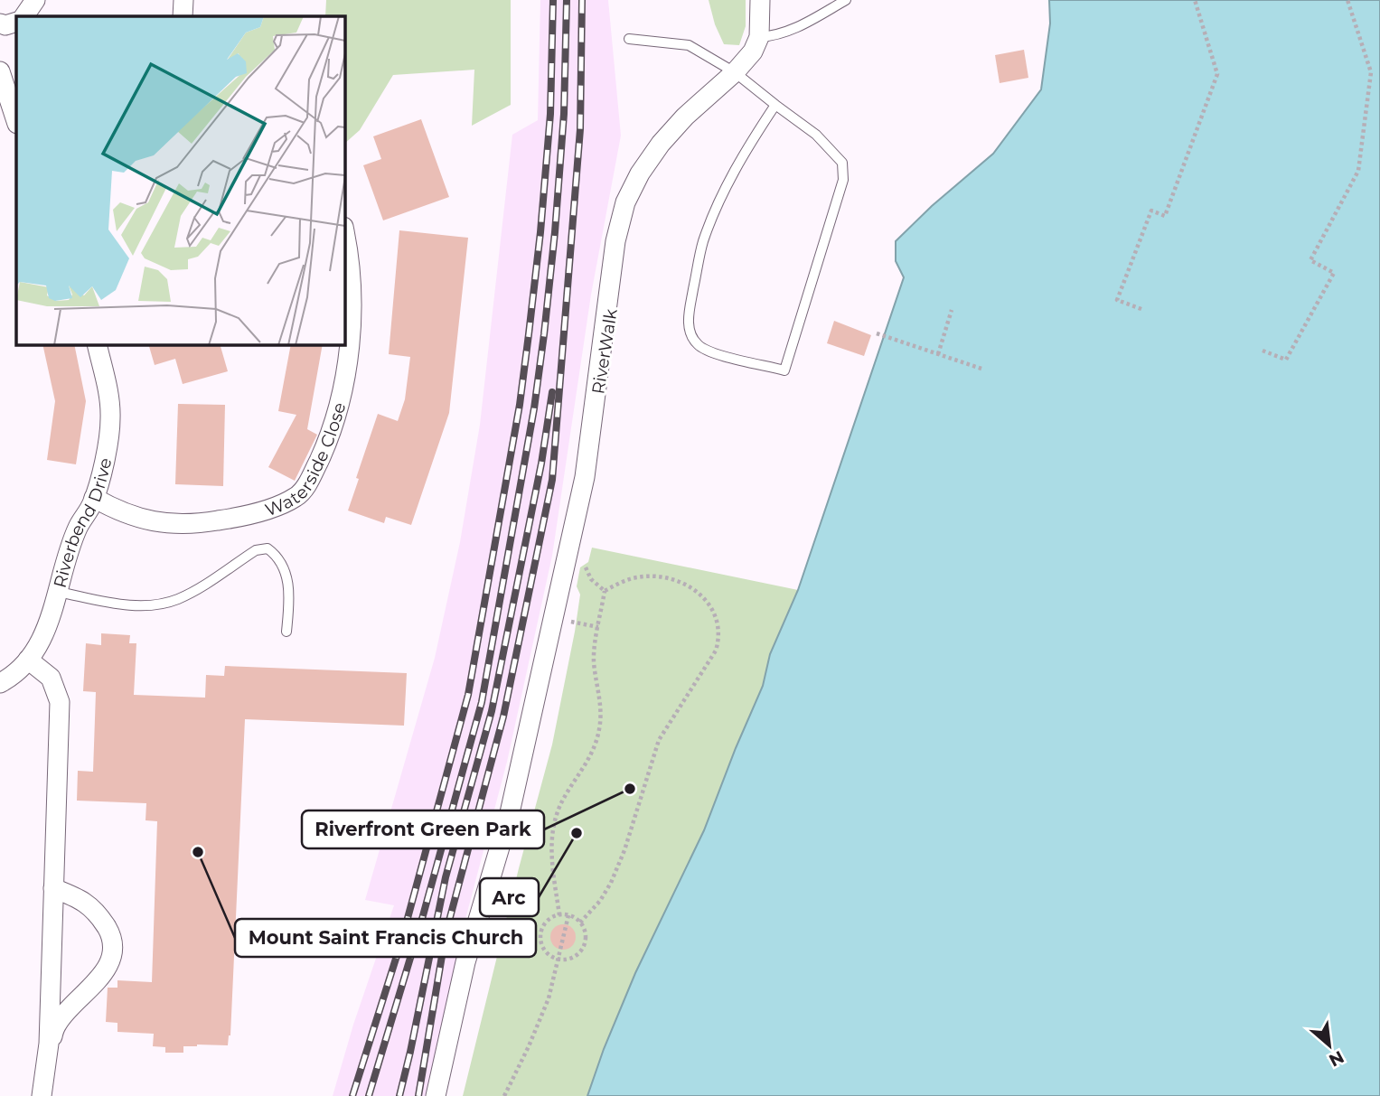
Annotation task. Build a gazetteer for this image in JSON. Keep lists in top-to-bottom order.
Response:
{
  "streets": {
    "street": ["Waterside Close", "Riverbend Drive"]
  },
  "crossings": [
    ["Waterside Close", "Riverbend Drive"]
  ],
  "places": ["Riverfront Green Park", "Arc", "Mount Saint Francis Church"],
  "north": "bottom right"
}
